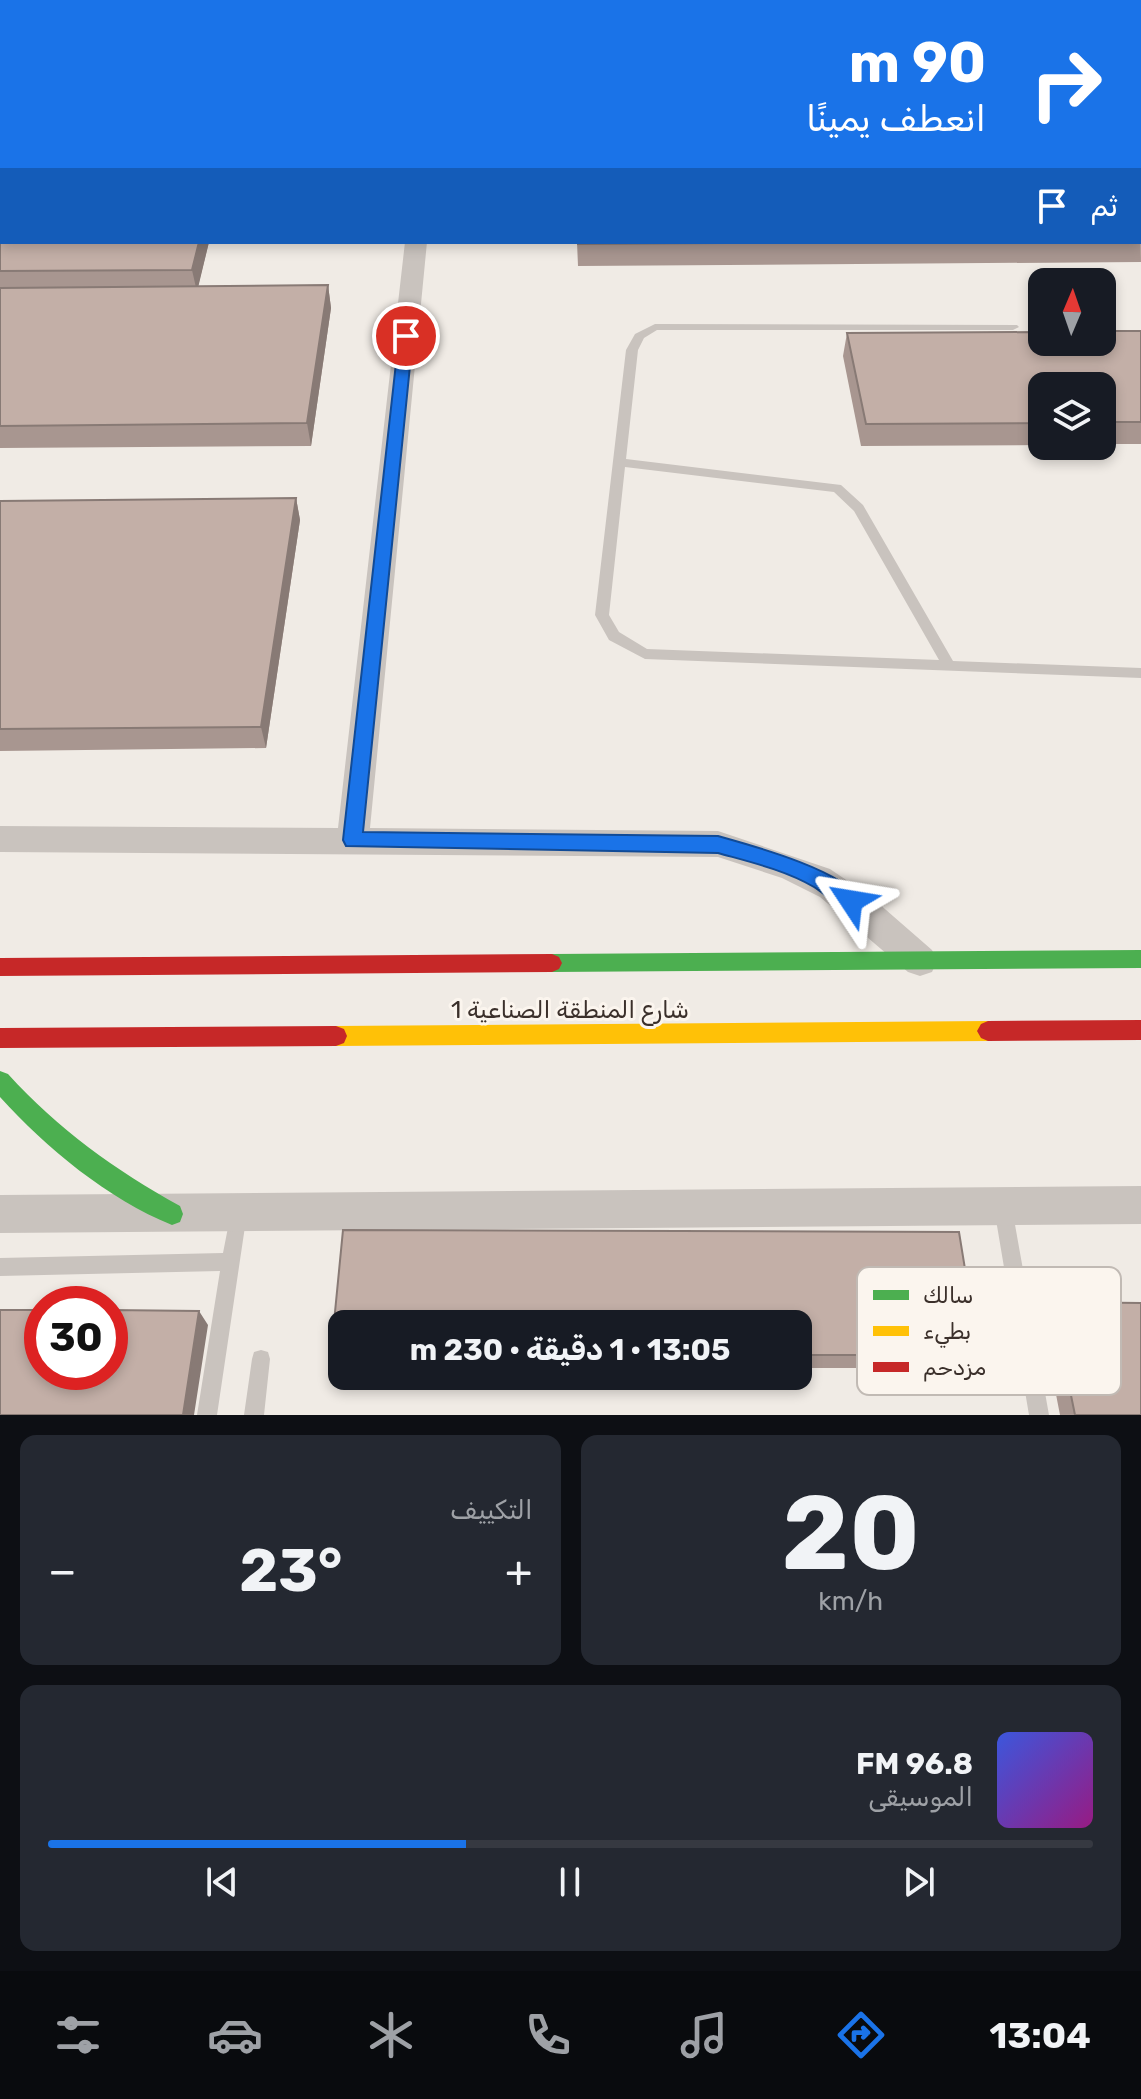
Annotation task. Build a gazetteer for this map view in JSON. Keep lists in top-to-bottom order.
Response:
{
  "streets": {
    "street": ["شارع المنطقة الصناعية 1"]
  },
  "legend": ["سالك", "بطيء", "مزدحم"],
  "north": "top",
  "page": {
    "turn": ["90 m", "انعطف يمينًا"],
    "then": "ثم",
    "limit": "30",
    "trip": "13:05 · 1 دقيقة · 230 m",
    "tile": [
      ["20", "km/h"],
      "التكييف"
    ],
    "heat": ["−", "23°", "+"],
    "song": ["96.8 FM", "الموسيقى"],
    "tabs": "13:04"
  }
}
